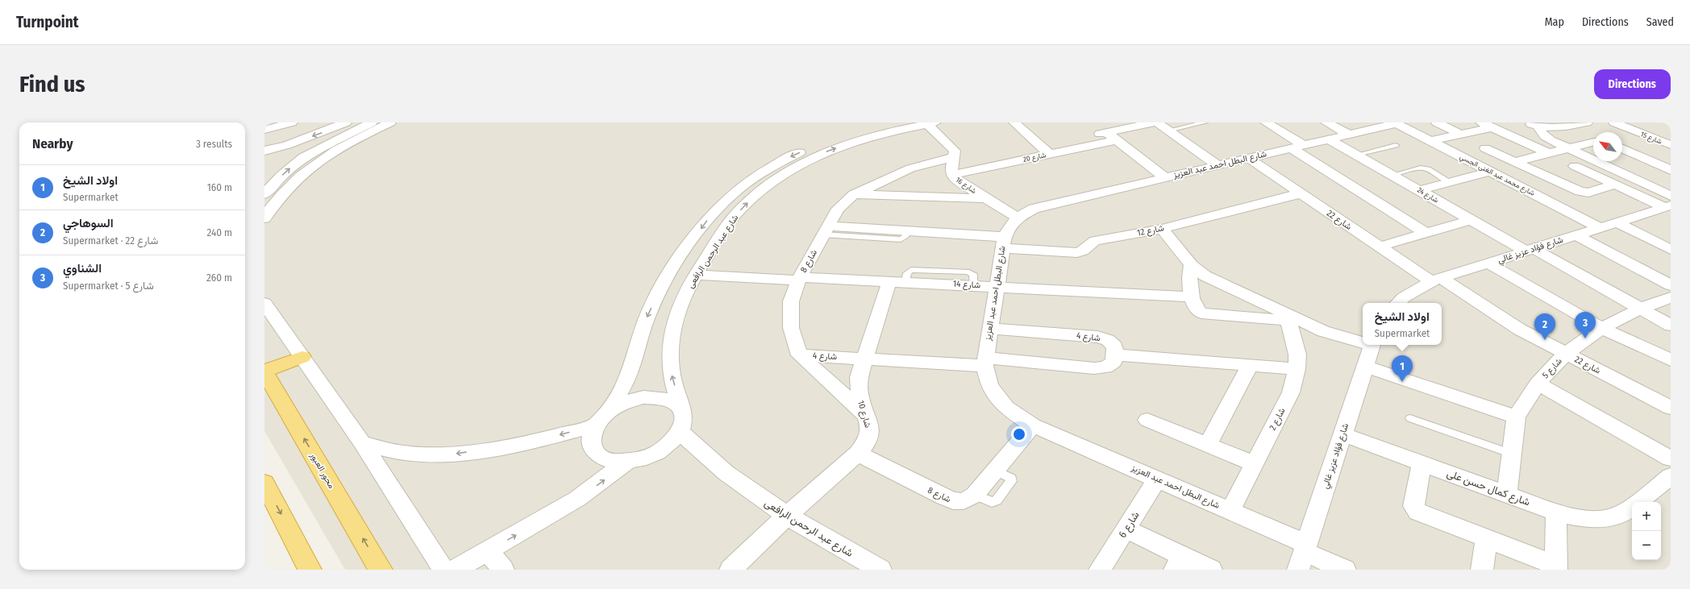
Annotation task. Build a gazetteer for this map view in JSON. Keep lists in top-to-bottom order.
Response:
{
  "streets": {
    "highway": ["محور العبور"],
    "street": [
      "شارع 15",
      "شارع 20",
      "شارع البطل احمد عبد العزيز",
      "شارع محمد عبد الغنى الجسي",
      "شارع 16",
      "شارع 24",
      "شارع 22",
      "شارع 12",
      "شارع فؤاد عزيز غالي",
      "شارع عبد الرحمن الرافعى",
      "شارع 8",
      "شارع 14",
      "شارع 4",
      "شارع 5",
      "شارع 10",
      "شارع 2",
      "شارع كمال حسن على",
      "شارع 6"
    ]
  },
  "crossings": [
    ["شارع 20", "شارع 16"],
    ["شارع البطل احمد عبد العزيز", "شارع محمد عبد الغنى الجسي"],
    ["شارع البطل احمد عبد العزيز", "شارع 16"],
    ["شارع البطل احمد عبد العزيز", "شارع 24"],
    ["شارع البطل احمد عبد العزيز", "شارع 22"],
    ["شارع البطل احمد عبد العزيز", "شارع 12"],
    ["شارع البطل احمد عبد العزيز", "شارع فؤاد عزيز غالي"],
    ["شارع البطل احمد عبد العزيز", "شارع 8"],
    ["شارع البطل احمد عبد العزيز", "شارع 14"],
    ["شارع البطل احمد عبد العزيز", "شارع 4"],
    ["شارع البطل احمد عبد العزيز", "شارع 2"],
    ["شارع البطل احمد عبد العزيز", "شارع 6"],
    ["شارع محمد عبد الغنى الجسي", "شارع فؤاد عزيز غالي"],
    ["شارع 16", "شارع 8"],
    ["شارع 24", "شارع فؤاد عزيز غالي"],
    ["شارع 24", "شارع 5"],
    ["شارع 22", "شارع 12"],
    ["شارع 22", "شارع فؤاد عزيز غالي"],
    ["شارع 22", "شارع 5"],
    ["شارع 12", "شارع 8"],
    ["شارع فؤاد عزيز غالي", "شارع كمال حسن على"],
    ["شارع عبد الرحمن الرافعى", "شارع 14"],
    ["شارع عبد الرحمن الرافعى", "شارع 10"],
    ["شارع 8", "شارع 14"],
    ["شارع 8", "شارع 4"],
    ["شارع 8", "شارع 10"],
    ["شارع 14", "شارع 10"],
    ["شارع 4", "شارع 10"],
    ["شارع 5", "شارع كمال حسن على"]
  ],
  "north": "top left",
  "page": {
    "header": "Turnpoint",
    "nav": ["Map", "Directions", "Saved"],
    "buttons": "Directions",
    "title": "Find us",
    "heading": ["Nearby", "3 results"],
    "list": [
      {
        "mark": "1",
        "name": "اولاد الشيخ",
        "note": "Supermarket",
        "value": "160 m"
      },
      {
        "mark": "2",
        "name": "السوهاجي",
        "note": "Supermarket · شارع 22",
        "value": "240 m"
      },
      {
        "mark": "3",
        "name": "الشناوي",
        "note": "Supermarket · شارع 5",
        "value": "260 m"
      }
    ],
    "popup": ["اولاد الشيخ", "Supermarket"],
    "pins": ["3", "2", "1"],
    "map_buttons": ["+", "−"]
  }
}
